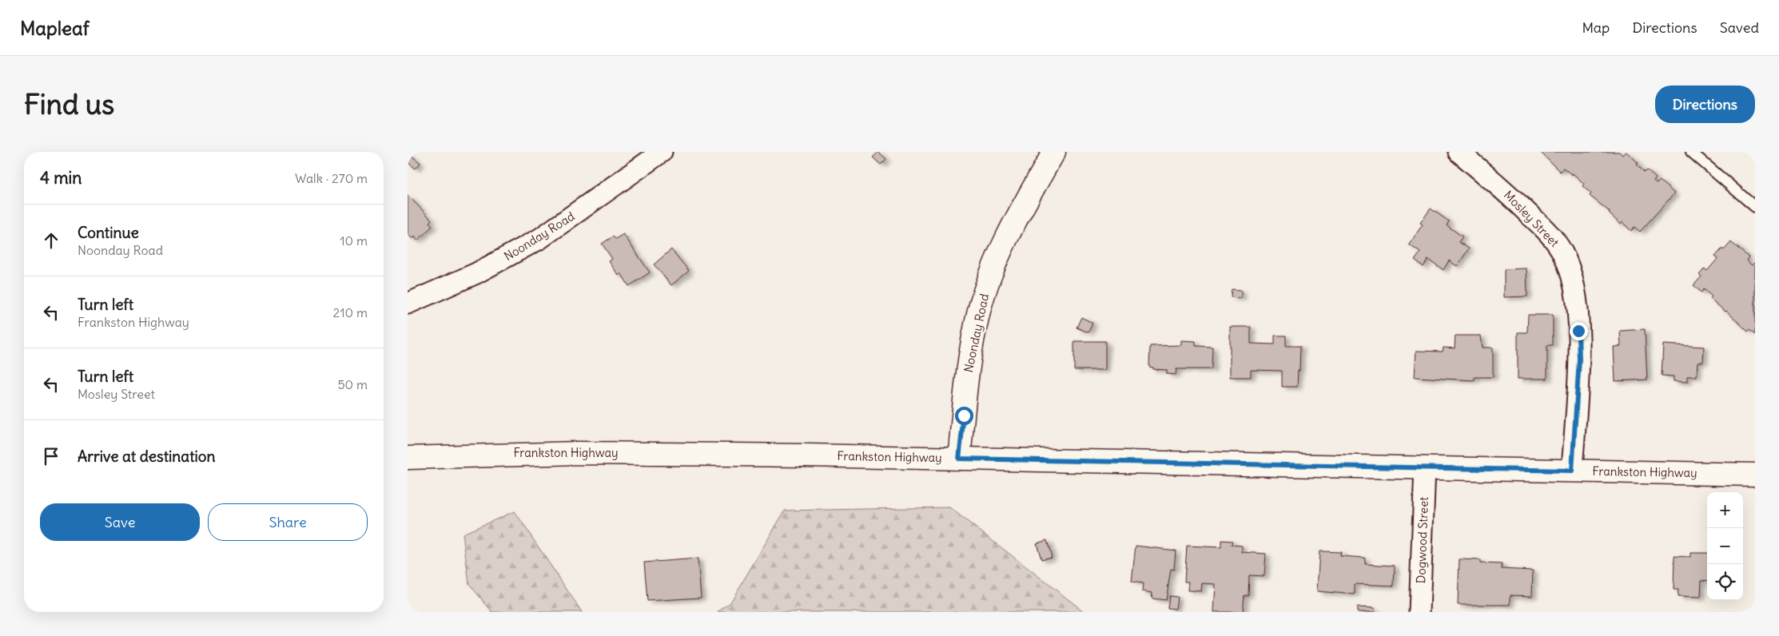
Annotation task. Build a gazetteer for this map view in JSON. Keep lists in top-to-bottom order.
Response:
{
  "streets": {
    "main road": ["Noonday Road", "Frankston Highway"],
    "street": ["Mosley Street", "Dogwood Street"]
  },
  "crossings": [
    ["Mosley Street", "Frankston Highway"],
    ["Noonday Road", "Frankston Highway"],
    ["Frankston Highway", "Dogwood Street"]
  ],
  "page": {
    "header": "Mapleaf",
    "nav": ["Map", "Directions", "Saved"],
    "buttons": [
      "Directions",
      ["Save", "Share"]
    ],
    "title": "Find us",
    "heading": ["4 min", "Walk · 270 m"],
    "list": [
      ["Continue", "Noonday Road", "10 m"],
      ["Turn left", "Frankston Highway", "210 m"],
      ["Turn left", "Mosley Street", "50 m"],
      "Arrive at destination"
    ],
    "map_buttons": ["+", "−"]
  }
}
